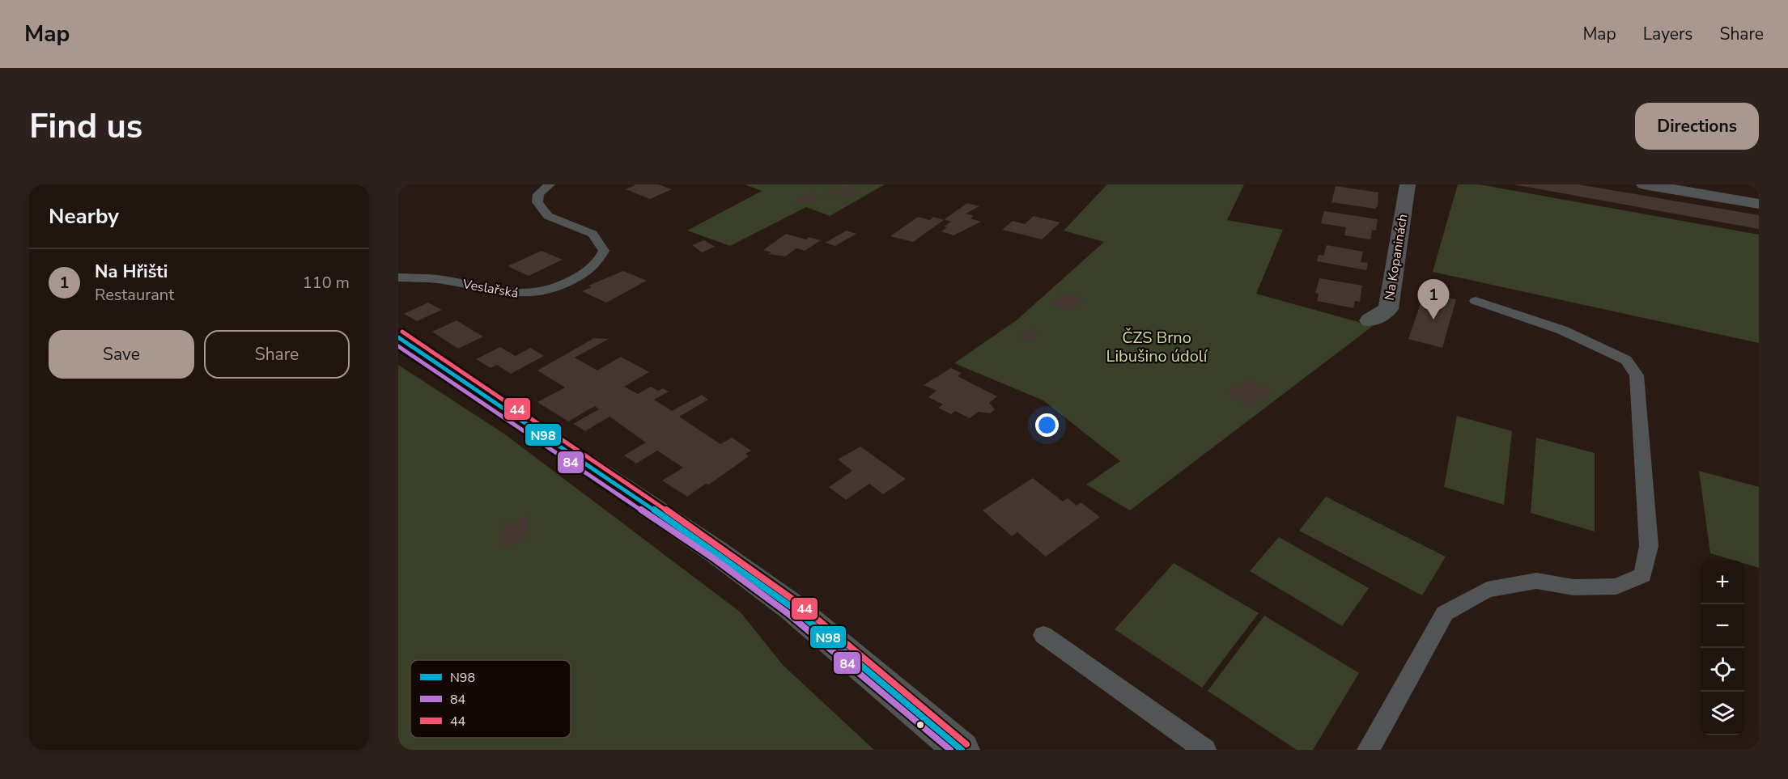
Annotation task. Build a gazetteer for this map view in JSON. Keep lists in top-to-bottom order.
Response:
{
  "streets": {
    "street": ["Na Kopaninách"],
    "lane": ["Veslařská"]
  },
  "parks": ["ČZS Brno Libušino údolí"],
  "lines": ["transit line 44", "transit line N98", "transit line 84"],
  "legend": ["N98", "84", "44"],
  "page": {
    "header": "Map",
    "nav": ["Map", "Layers", "Share"],
    "buttons": [
      "Directions",
      ["Save", "Share"]
    ],
    "title": "Find us",
    "heading": "Nearby",
    "list": [
      {
        "mark": "1",
        "name": "Na Hřišti",
        "note": "Restaurant",
        "value": "110 m"
      }
    ],
    "pins": "1",
    "map_buttons": ["+", "−"]
  }
}
